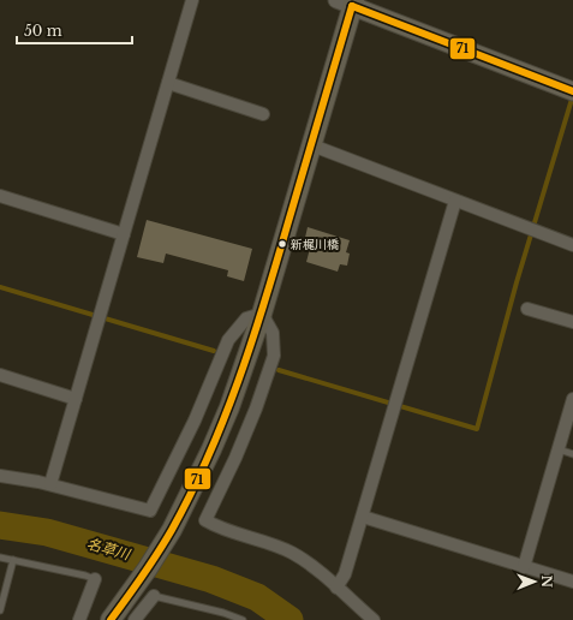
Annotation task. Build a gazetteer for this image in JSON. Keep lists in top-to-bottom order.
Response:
{
  "water": ["名草川"],
  "places": ["新梶川橋"],
  "lines": ["transit line 71"],
  "scale_bar": "50 m",
  "north": "right"
}
